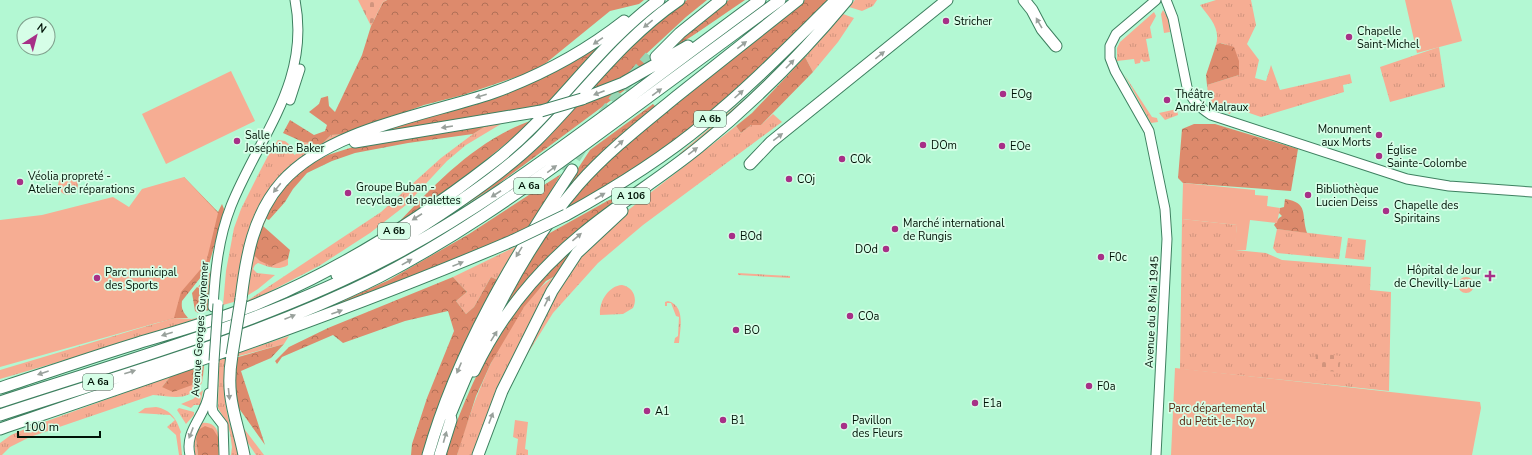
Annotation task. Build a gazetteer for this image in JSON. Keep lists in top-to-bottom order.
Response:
{
  "streets": {
    "highway": ["A 6b", "A 6a", "A 106"],
    "main road": ["Avenue du 8 Mai 1945", "Avenue Georges Guynemer"]
  },
  "parks": ["Parc départemental du Petit-le-Roy"],
  "places": {
    "other": [
      "Stricher",
      "Chapelle Saint-Michel",
      "EOg",
      "Théâtre André Malraux",
      "Monument aux Morts",
      "Salle Joséphine Baker",
      "DOm",
      "EOe",
      "Église Sainte-Colombe",
      "COk",
      "COj",
      "Véolia propreté - Atelier de réparations",
      "Groupe Buban - recyclage de palettes",
      "Bibliothèque Lucien Deiss",
      "Chapelle des Spiritains",
      "Marché international de Rungis",
      "BOd",
      "DOd",
      "F0c",
      "Parc municipal des Sports",
      "COa",
      "BO",
      "F0a",
      "E1a",
      "A1",
      "B1",
      "Pavillon des Fleurs"
    ],
    "health": ["Hôpital de Jour de Chevilly-Larue"]
  },
  "scale_bar": "100 m",
  "north": "top right"
}
